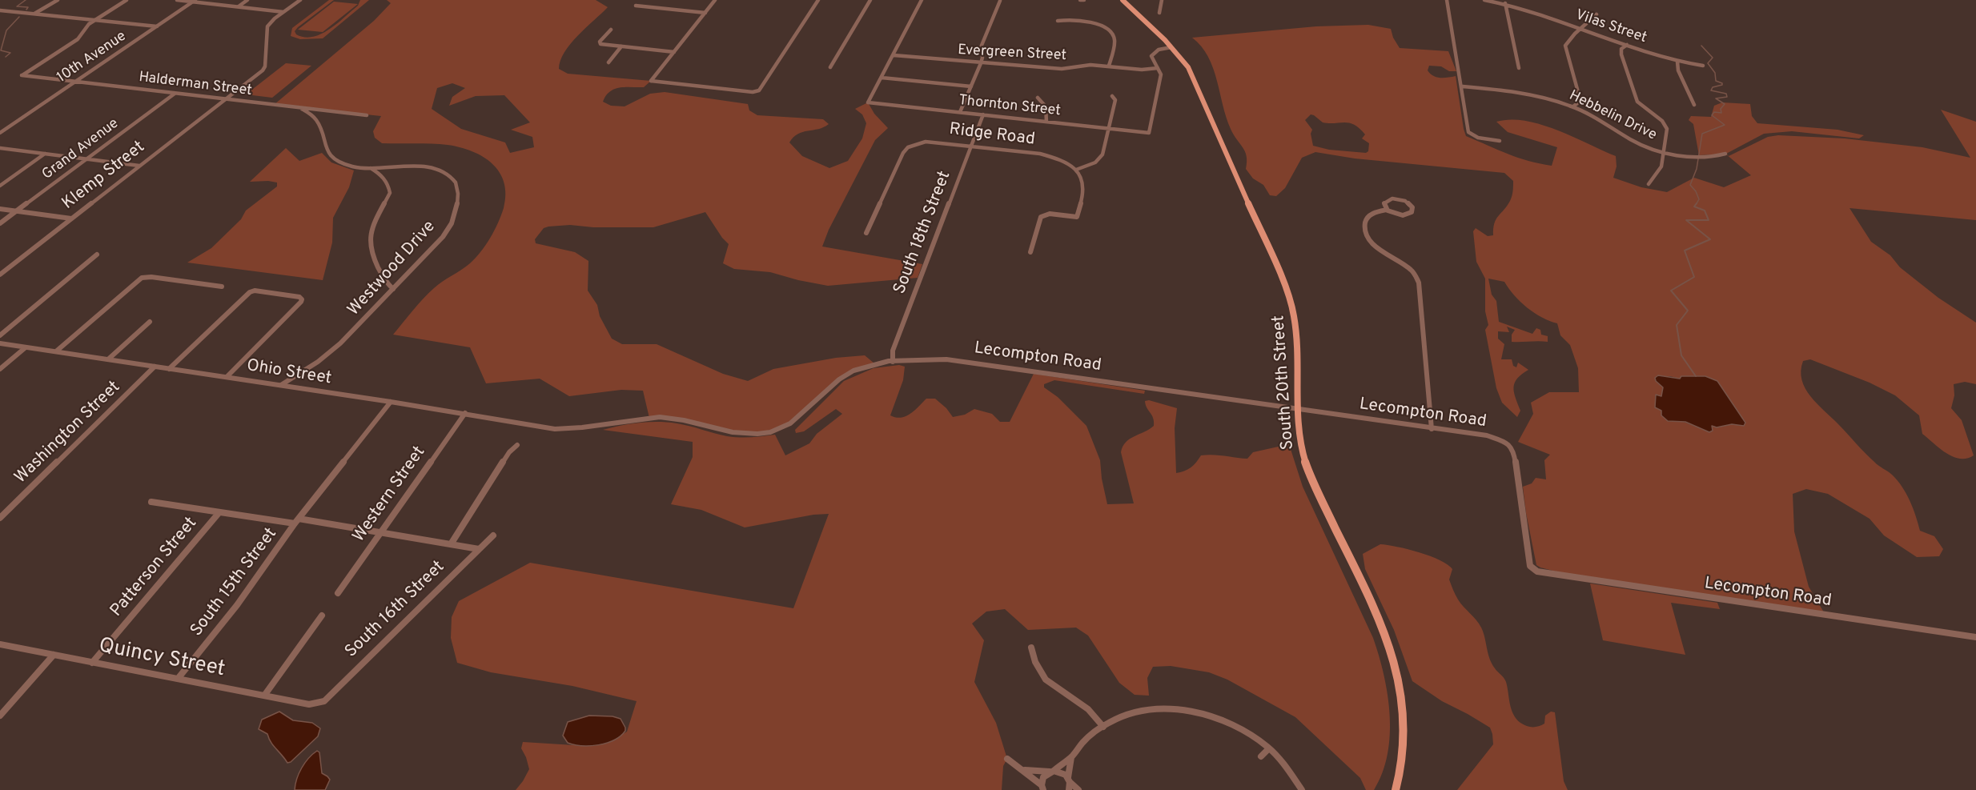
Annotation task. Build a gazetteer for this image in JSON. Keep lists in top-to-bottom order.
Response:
{
  "streets": {
    "main road": ["South 20th Street"],
    "street": [
      "Vilas Street",
      "Evergreen Street",
      "10th Avenue",
      "Halderman Street",
      "Thornton Street",
      "Hebbelin Drive",
      "Ridge Road",
      "Grand Avenue",
      "Klemp Street",
      "South 18th Street",
      "Westwood Drive",
      "Lecompton Road",
      "Ohio Street",
      "Washington Street",
      "Western Street",
      "Patterson Street",
      "South 15th Street",
      "South 16th Street",
      "Quincy Street"
    ]
  },
  "crossings": [
    ["Evergreen Street", "Thornton Street"],
    ["10th Avenue", "Halderman Street"],
    ["Halderman Street", "Grand Avenue"],
    ["Halderman Street", "Klemp Street"],
    ["Thornton Street", "South 18th Street"],
    ["Ridge Road", "South 18th Street"],
    ["South 18th Street", "Lecompton Road"],
    ["Westwood Drive", "Ohio Street"],
    ["Lecompton Road", "Ohio Street"],
    ["Lecompton Road", "South 20th Street"],
    ["Ohio Street", "Washington Street"],
    ["Ohio Street", "Western Street"],
    ["Ohio Street", "South 15th Street"],
    ["Patterson Street", "Quincy Street"],
    ["South 15th Street", "Quincy Street"],
    ["South 16th Street", "Quincy Street"]
  ]
}
